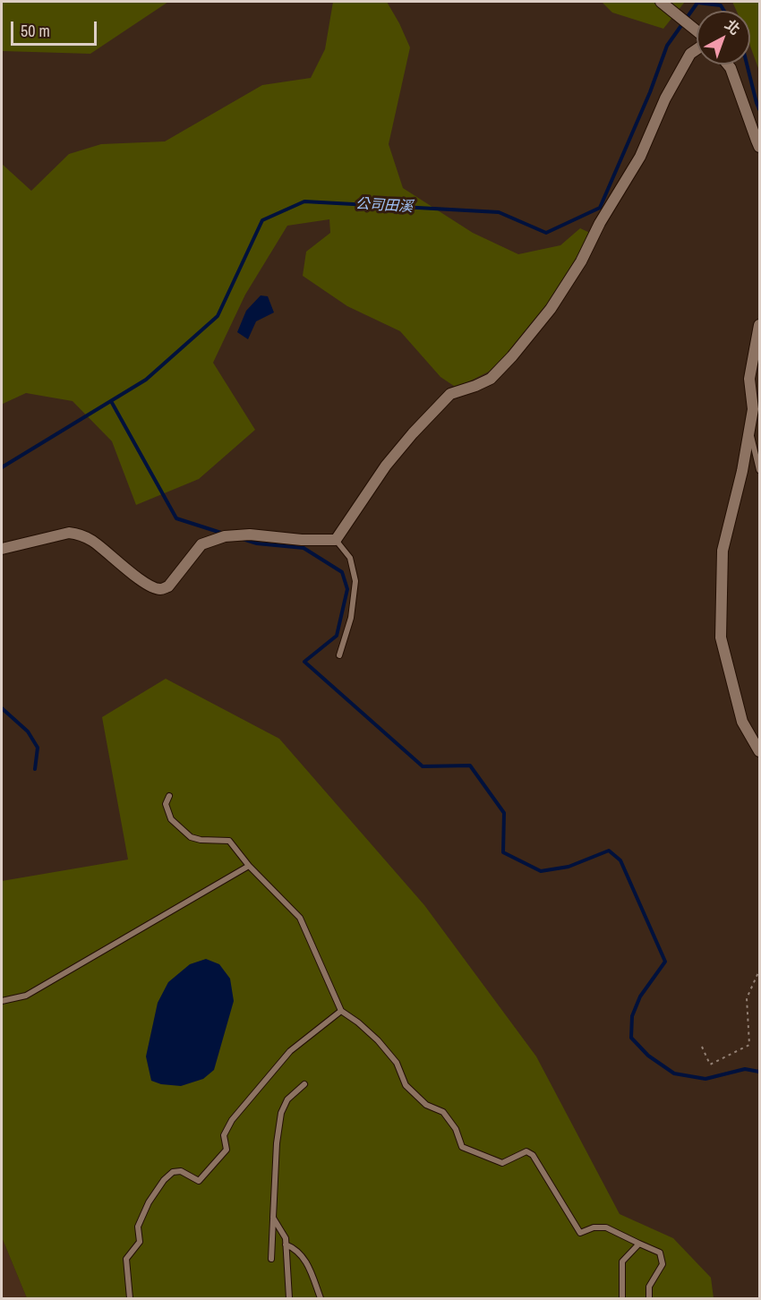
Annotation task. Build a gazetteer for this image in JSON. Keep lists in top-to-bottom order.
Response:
{
  "water": ["公司田溪"],
  "scale_bar": "50 m",
  "north": "top right"
}
